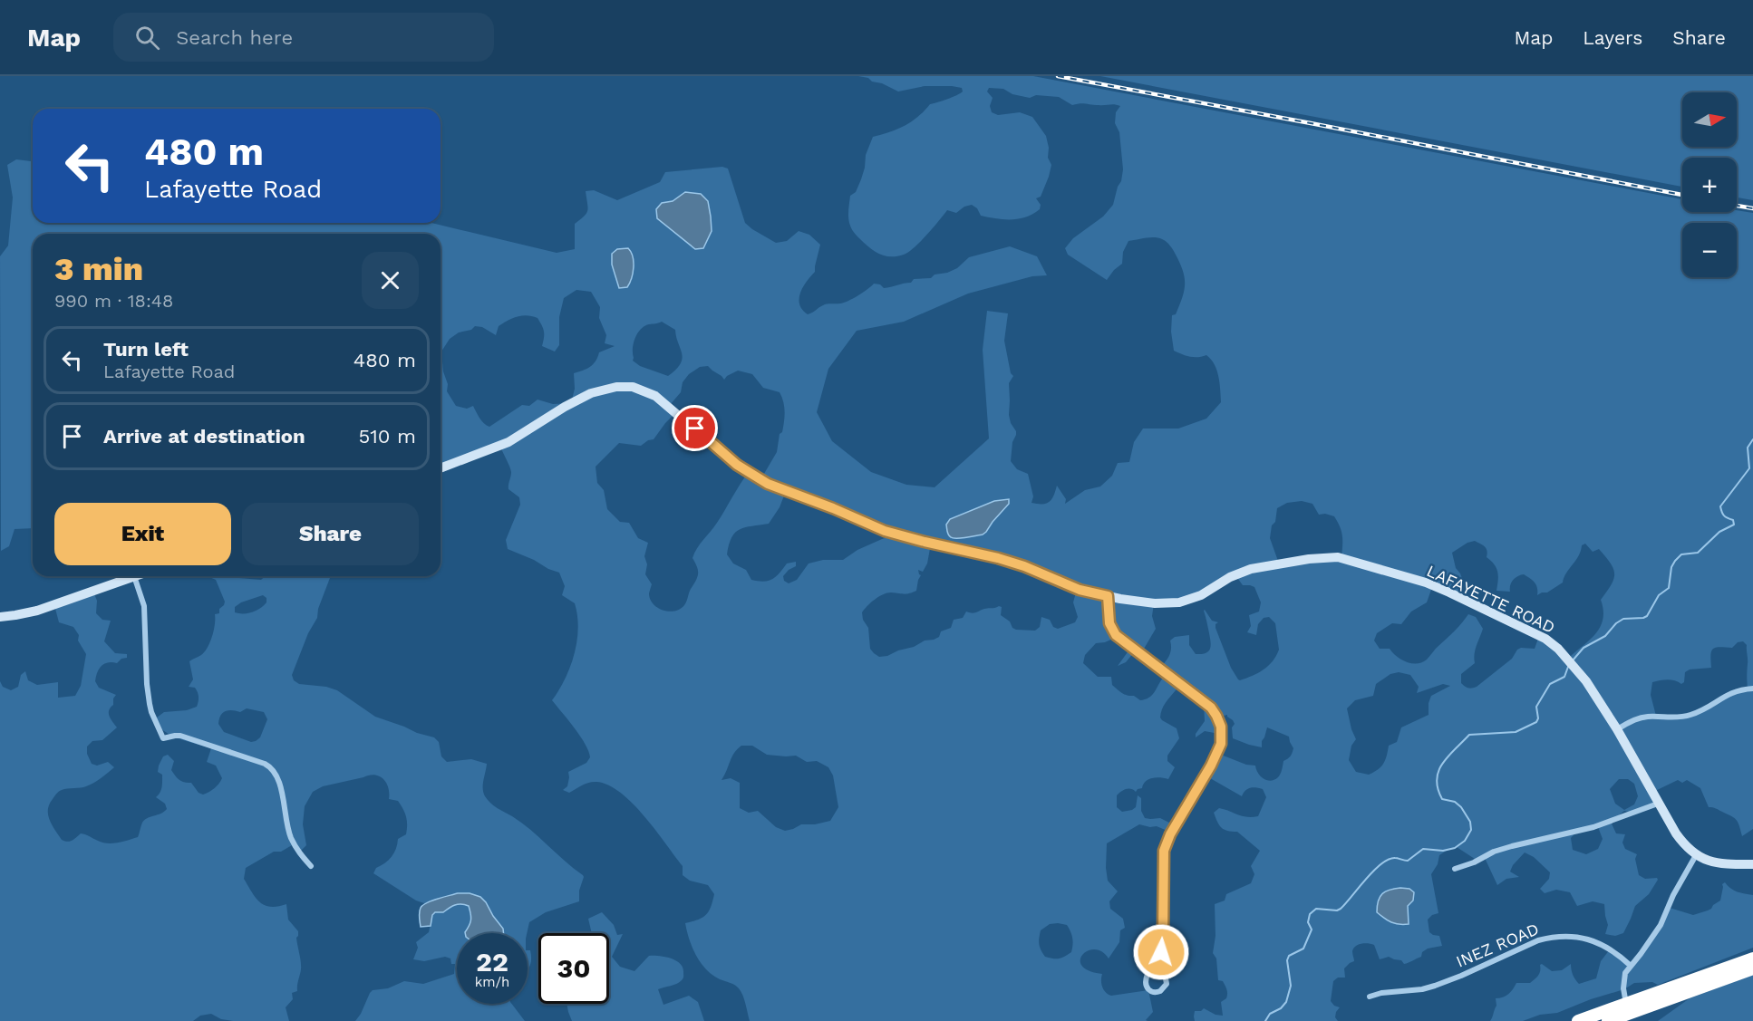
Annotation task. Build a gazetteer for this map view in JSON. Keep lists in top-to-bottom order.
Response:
{
  "streets": {
    "street": ["LAFAYETTE ROAD", "INEZ ROAD"]
  },
  "north": "right",
  "page": {
    "header": "Map",
    "search": "Search here",
    "nav": ["Map", "Layers", "Share"],
    "map_buttons": ["+", "−"],
    "turn": ["480 m", "Lafayette Road"],
    "heading": ["3 min", "990 m · 18:48"],
    "list": [
      {
        "name": "Turn left",
        "note": "Lafayette Road",
        "value": "480 m"
      },
      {
        "name": "Arrive at destination",
        "value": "510 m"
      }
    ],
    "buttons": ["Exit", "Share"],
    "speed": "22 km/h",
    "limit": "30"
  }
}
